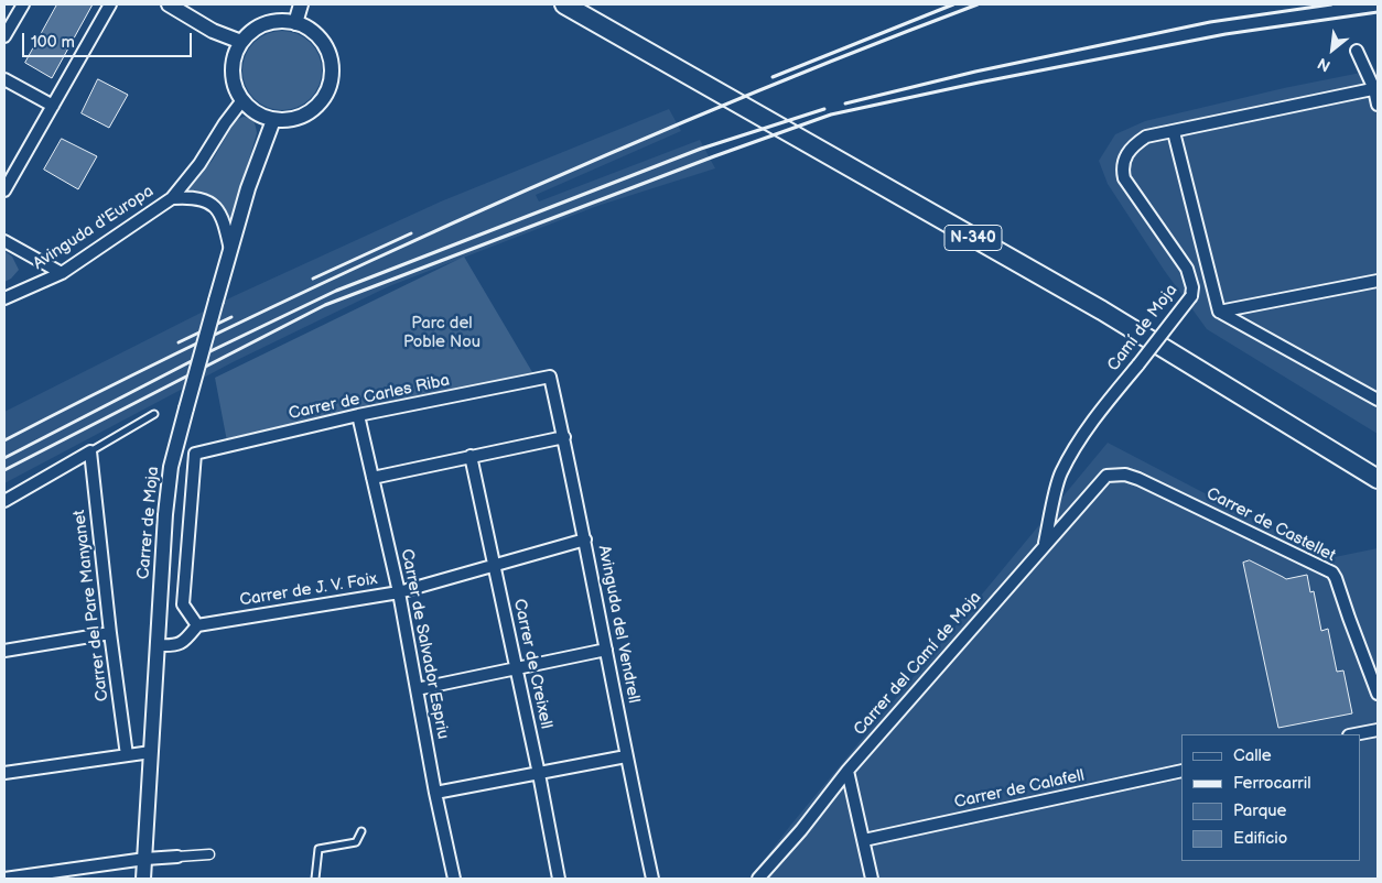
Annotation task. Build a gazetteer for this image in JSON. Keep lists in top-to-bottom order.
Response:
{
  "streets": {
    "highway": ["N-340"],
    "street": [
      "Avinguda d'Europa",
      "Camí de Moja",
      "Carrer de Carles Riba",
      "Carrer de Moja",
      "Carrer de Castellet",
      "Carrer de J. V. Foix",
      "Carrer del Pare Manyanet",
      "Avinguda del Vendrell",
      "Carrer de Salvador Espriu",
      "Carrer de Creixell",
      "Carrer del Camí de Moja",
      "Carrer de Calafell"
    ]
  },
  "crossings": [
    ["Avinguda d'Europa", "Carrer de Moja"],
    ["Camí de Moja", "Carrer del Camí de Moja"],
    ["Carrer de Carles Riba", "Carrer de J. V. Foix"],
    ["Carrer de Carles Riba", "Avinguda del Vendrell"],
    ["Carrer de Carles Riba", "Carrer de Salvador Espriu"],
    ["Carrer de Castellet", "Carrer del Camí de Moja"],
    ["Carrer de J. V. Foix", "Avinguda del Vendrell"],
    ["Carrer de J. V. Foix", "Carrer de Salvador Espriu"],
    ["Carrer de J. V. Foix", "Carrer de Creixell"]
  ],
  "parks": ["Parc del Poble Nou"],
  "legend": [
    "Calle",
    "Ferrocarril",
    "Parque",
    "Edificio"
  ],
  "scale_bar": "100 m",
  "north": "bottom left"
}
